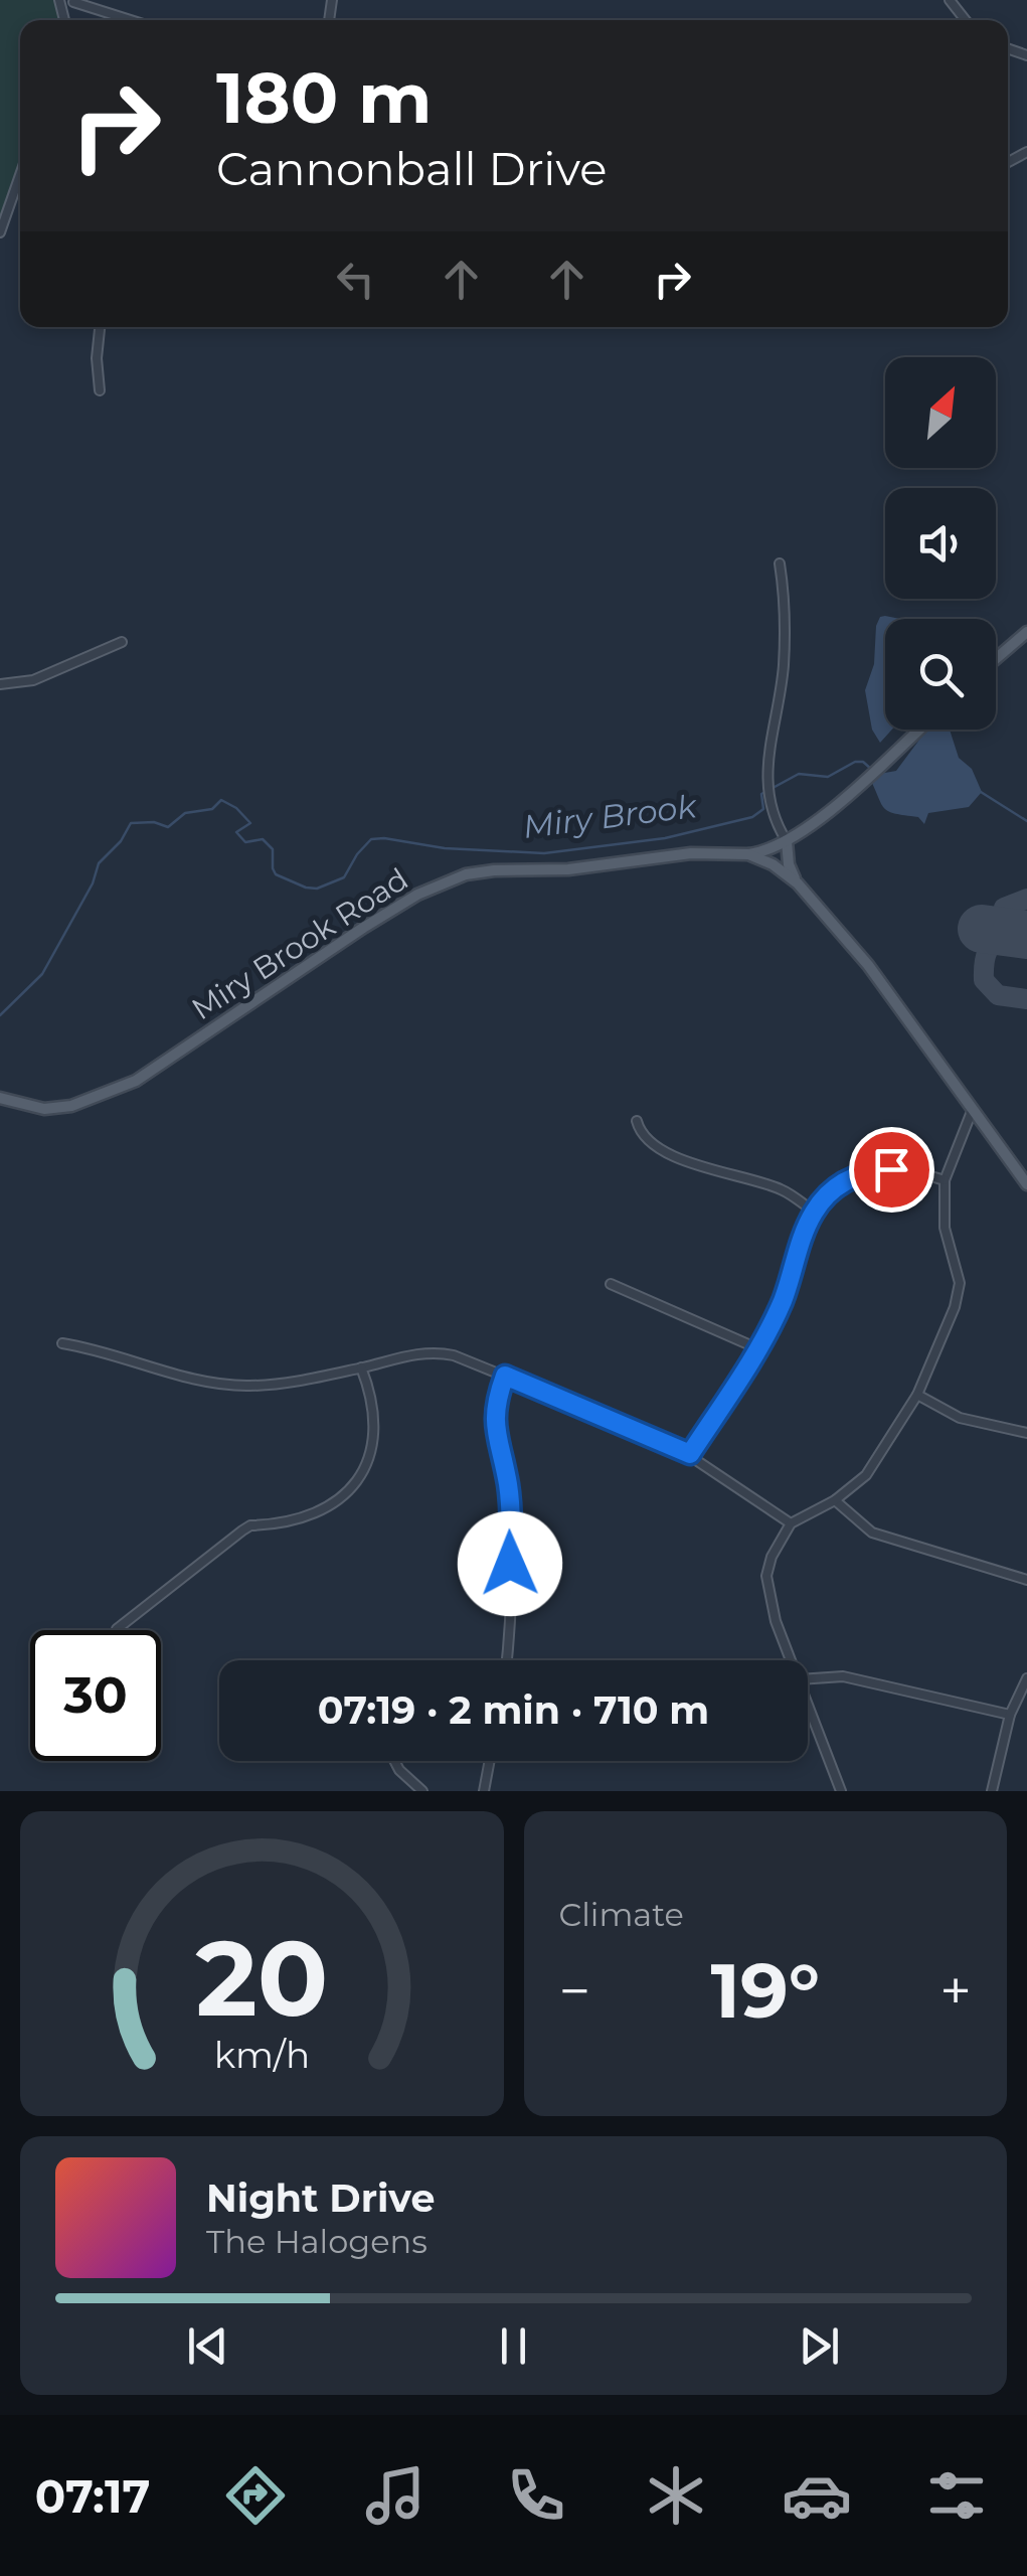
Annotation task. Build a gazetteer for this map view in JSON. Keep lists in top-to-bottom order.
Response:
{
  "streets": {
    "main road": ["Miry Brook Road"]
  },
  "water": ["Miry Brook"],
  "north": "top right",
  "page": {
    "turn": ["180 m", "Cannonball Drive"],
    "limit": "30",
    "trip": "07:19 · 2 min · 710 m",
    "tile": "Climate",
    "heat": ["−", "19°", "+"],
    "song": ["Night Drive", "The Halogens"],
    "tabs": "07:17",
    "gauge": ["20", "km/h"]
  }
}
